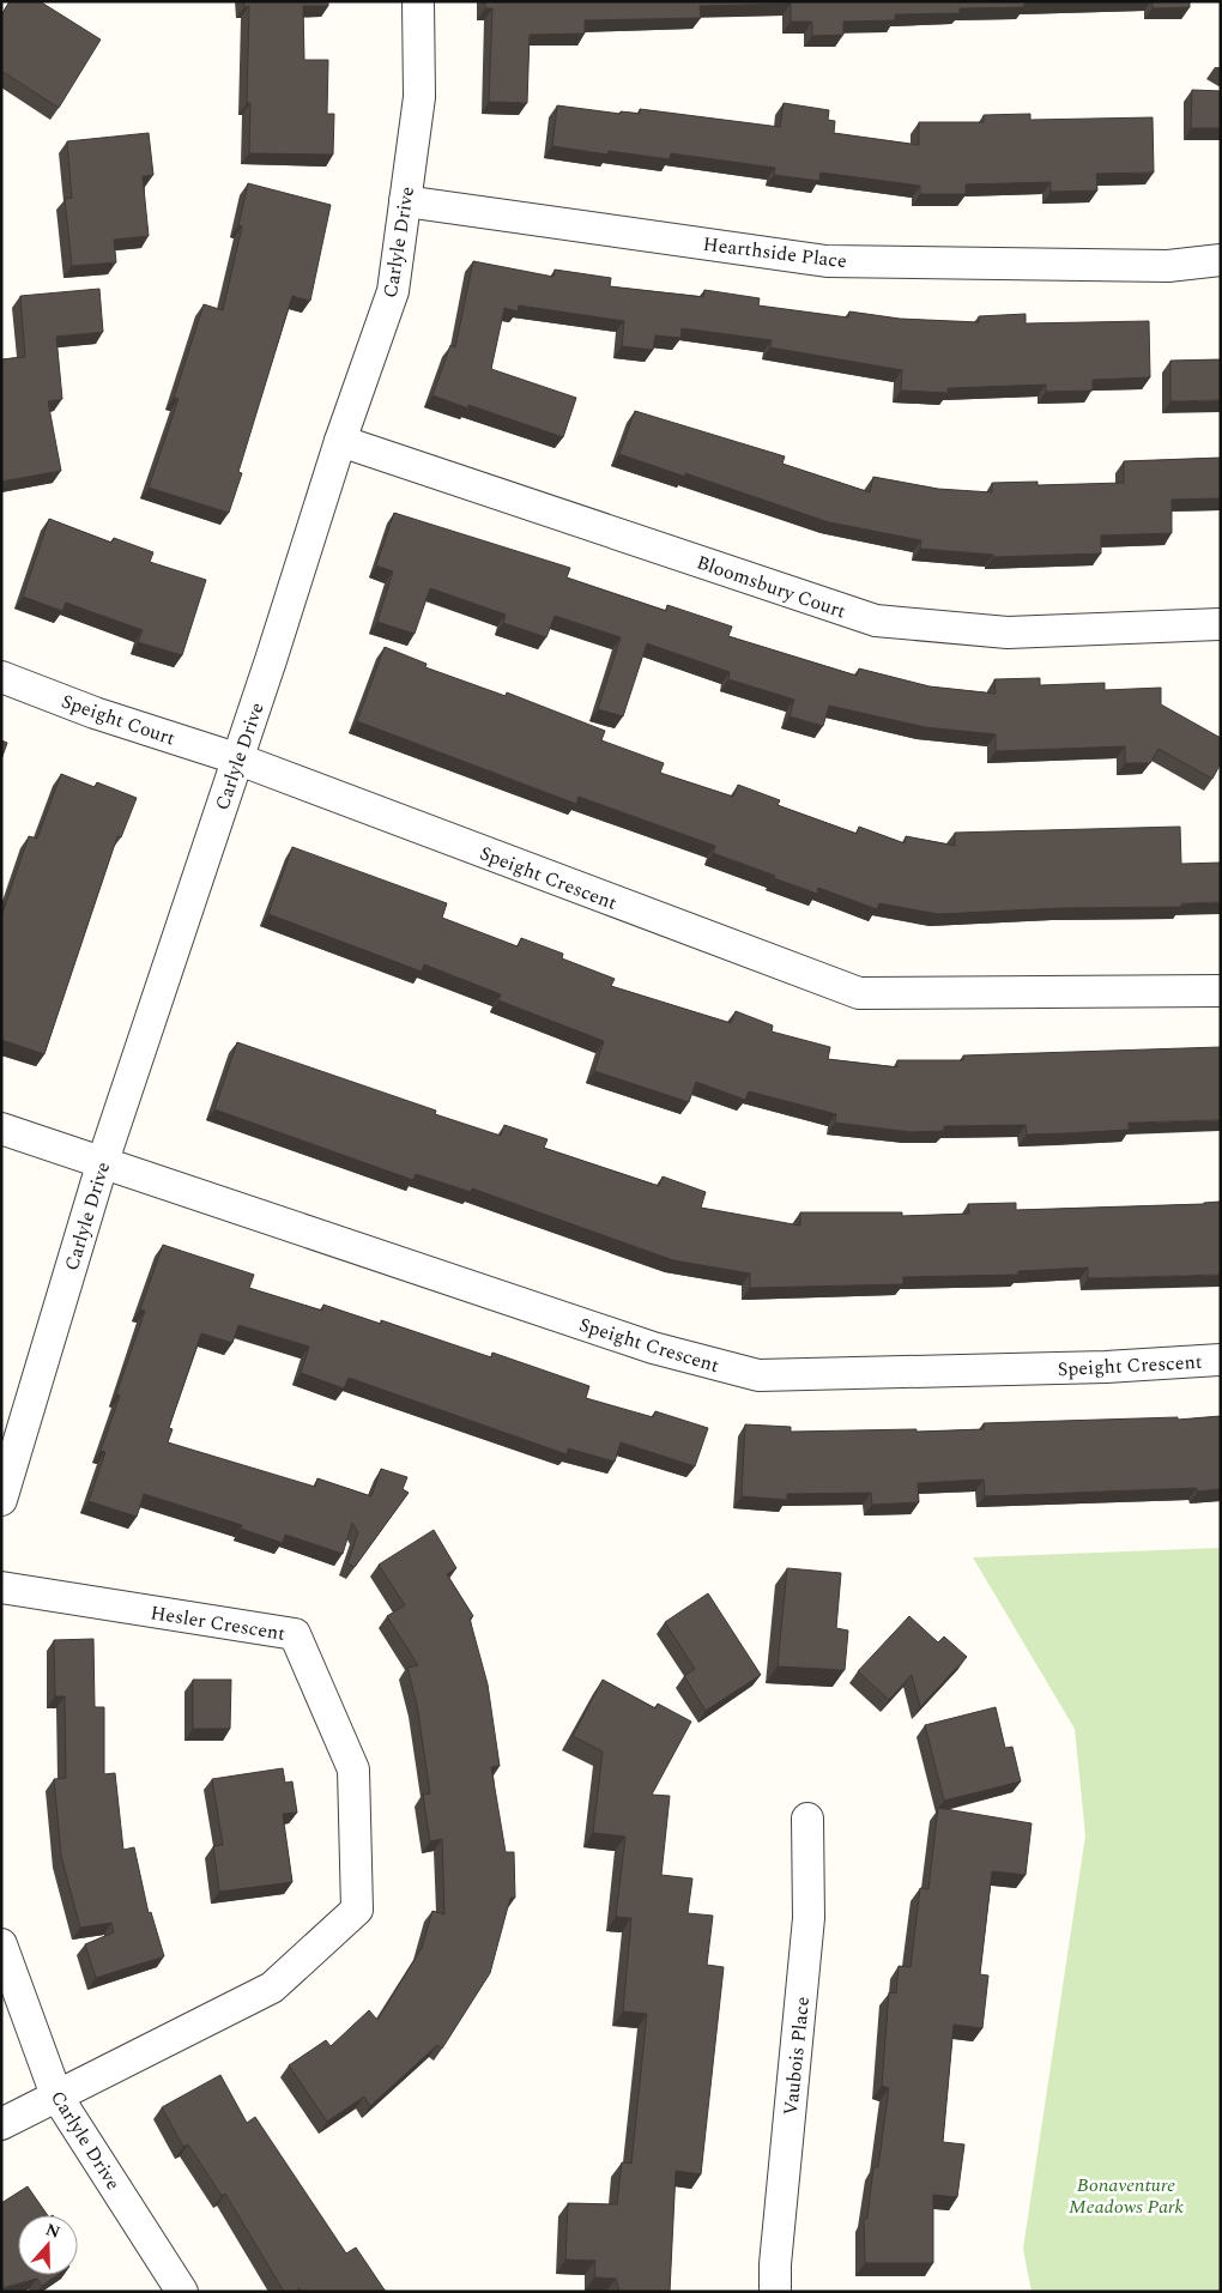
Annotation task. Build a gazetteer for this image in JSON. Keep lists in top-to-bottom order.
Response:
{
  "streets": {
    "street": [
      "Carlyle Drive",
      "Hearthside Place",
      "Bloomsbury Court",
      "Speight Court",
      "Speight Crescent",
      "Hesler Crescent",
      "Vaubois Place"
    ]
  },
  "crossings": [
    ["Carlyle Drive", "Hearthside Place"],
    ["Carlyle Drive", "Bloomsbury Court"],
    ["Carlyle Drive", "Speight Court"],
    ["Carlyle Drive", "Speight Crescent"],
    ["Carlyle Drive", "Hesler Crescent"],
    ["Speight Court", "Speight Crescent"]
  ],
  "parks": ["Bonaventure Meadows Park"],
  "north": "top"
}
